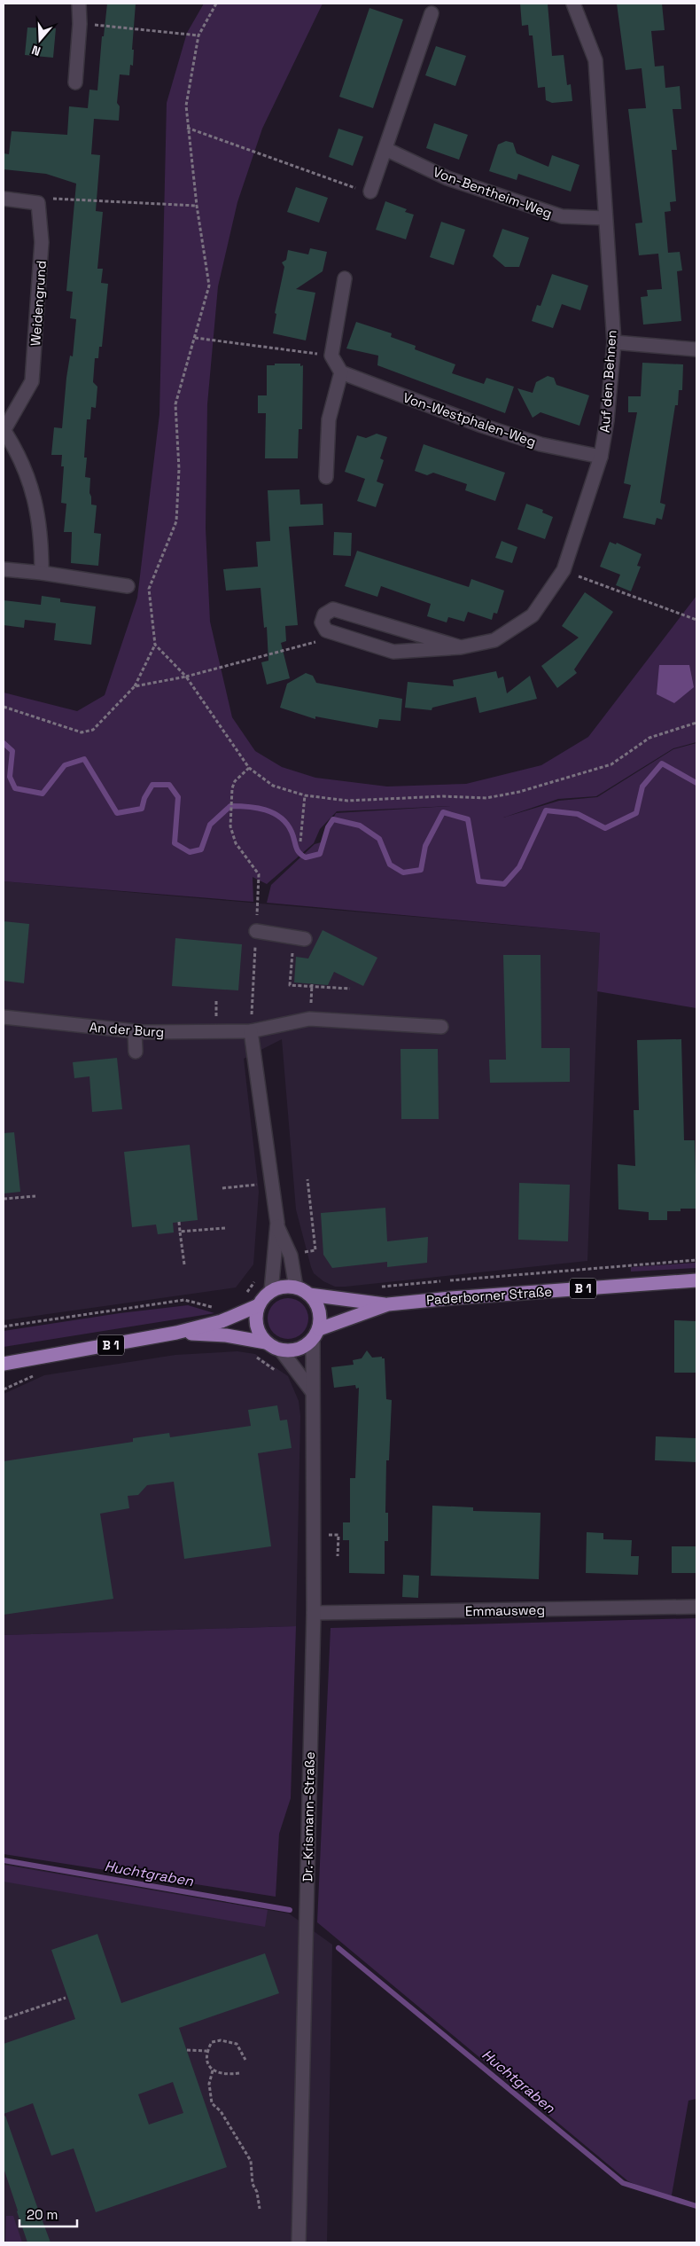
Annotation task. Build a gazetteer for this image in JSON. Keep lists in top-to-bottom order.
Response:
{
  "streets": {
    "main road": ["B 1", "Paderborner Straße"],
    "street": [
      "Von-Bentheim-Weg",
      "Weidengrund",
      "Auf den Behnen",
      "Von-Westphalen-Weg",
      "An der Burg",
      "Emmausweg",
      "Dr.-Krismann-Straße"
    ]
  },
  "crossings": [
    ["Von-Bentheim-Weg", "Auf den Behnen"],
    ["Auf den Behnen", "Von-Westphalen-Weg"],
    ["B 1", "Paderborner Straße"],
    ["B 1", "Dr.-Krismann-Straße"],
    ["Paderborner Straße", "Dr.-Krismann-Straße"],
    ["Emmausweg", "Dr.-Krismann-Straße"]
  ],
  "water": ["Huchtgraben"],
  "scale_bar": "20 m",
  "north": "bottom"
}
